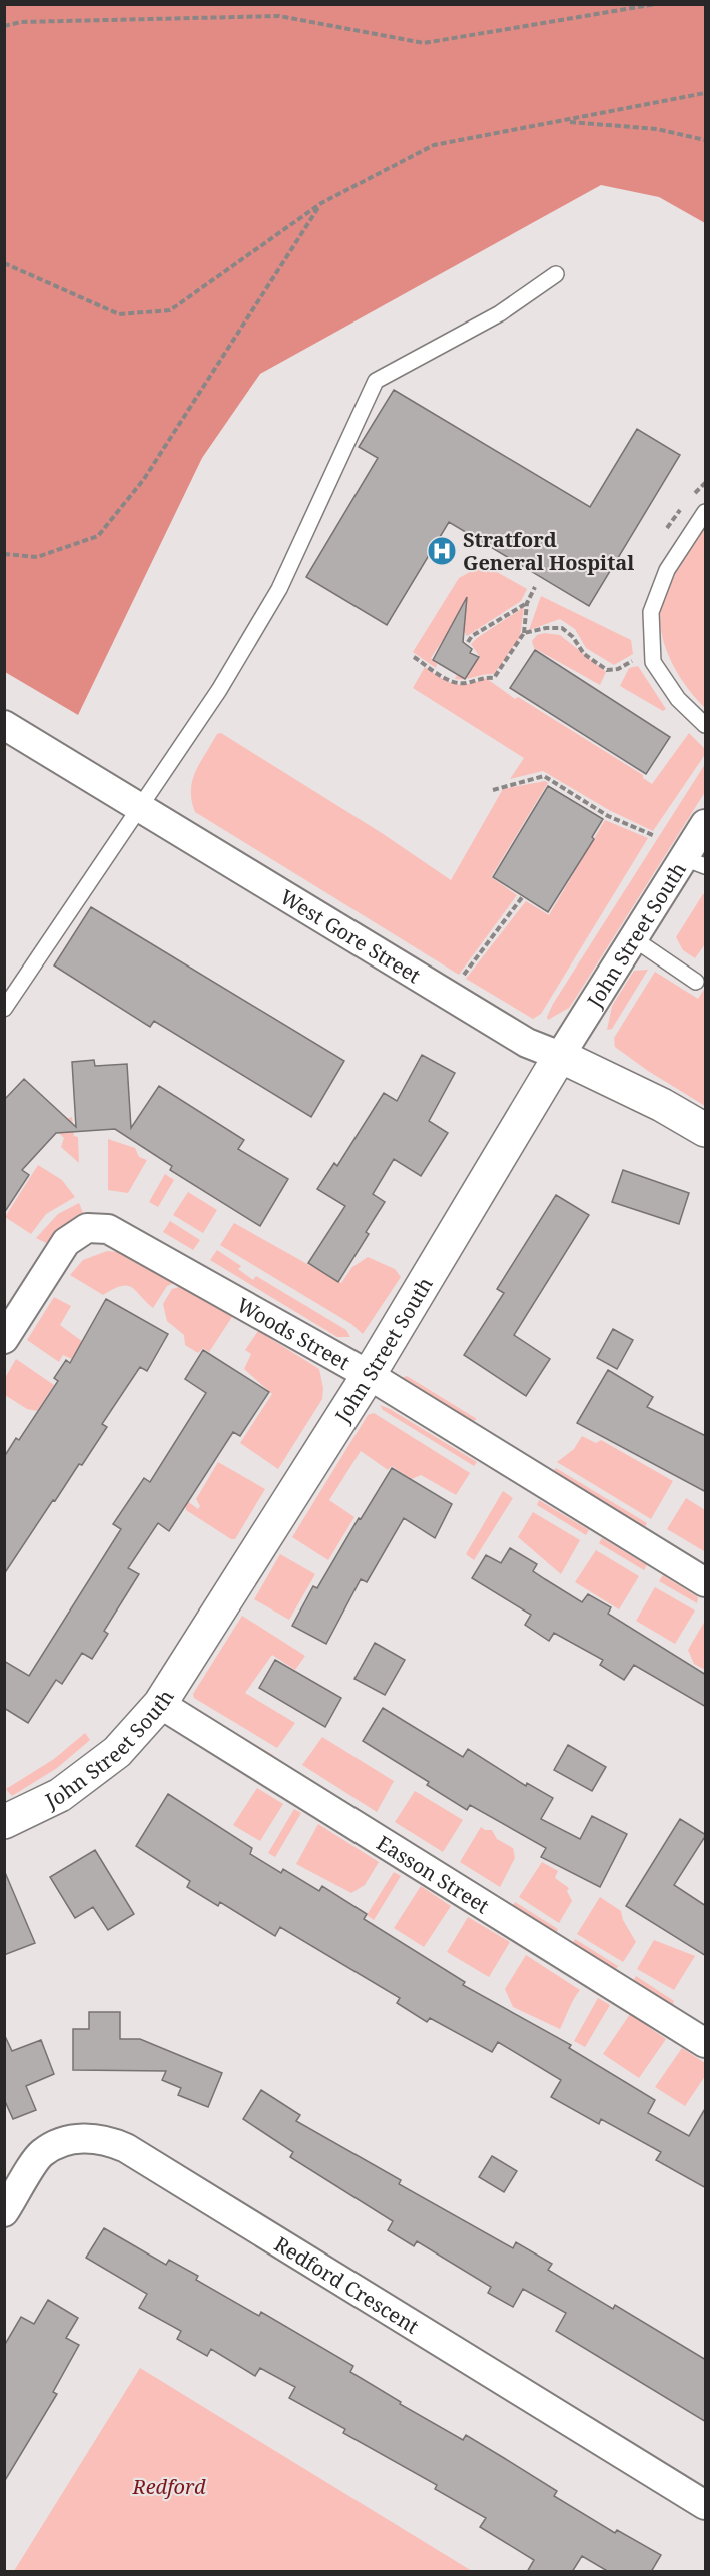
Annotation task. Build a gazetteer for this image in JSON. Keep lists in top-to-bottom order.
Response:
{
  "streets": {
    "street": [
      "John Street South",
      "West Gore Street",
      "Woods Street",
      "Easson Street",
      "Redford Crescent"
    ]
  },
  "crossings": [
    ["John Street South", "West Gore Street"],
    ["John Street South", "Woods Street"],
    ["John Street South", "Easson Street"]
  ],
  "parks": ["Redford"],
  "places": {
    "hospital": ["Stratford General Hospital"]
  }
}
